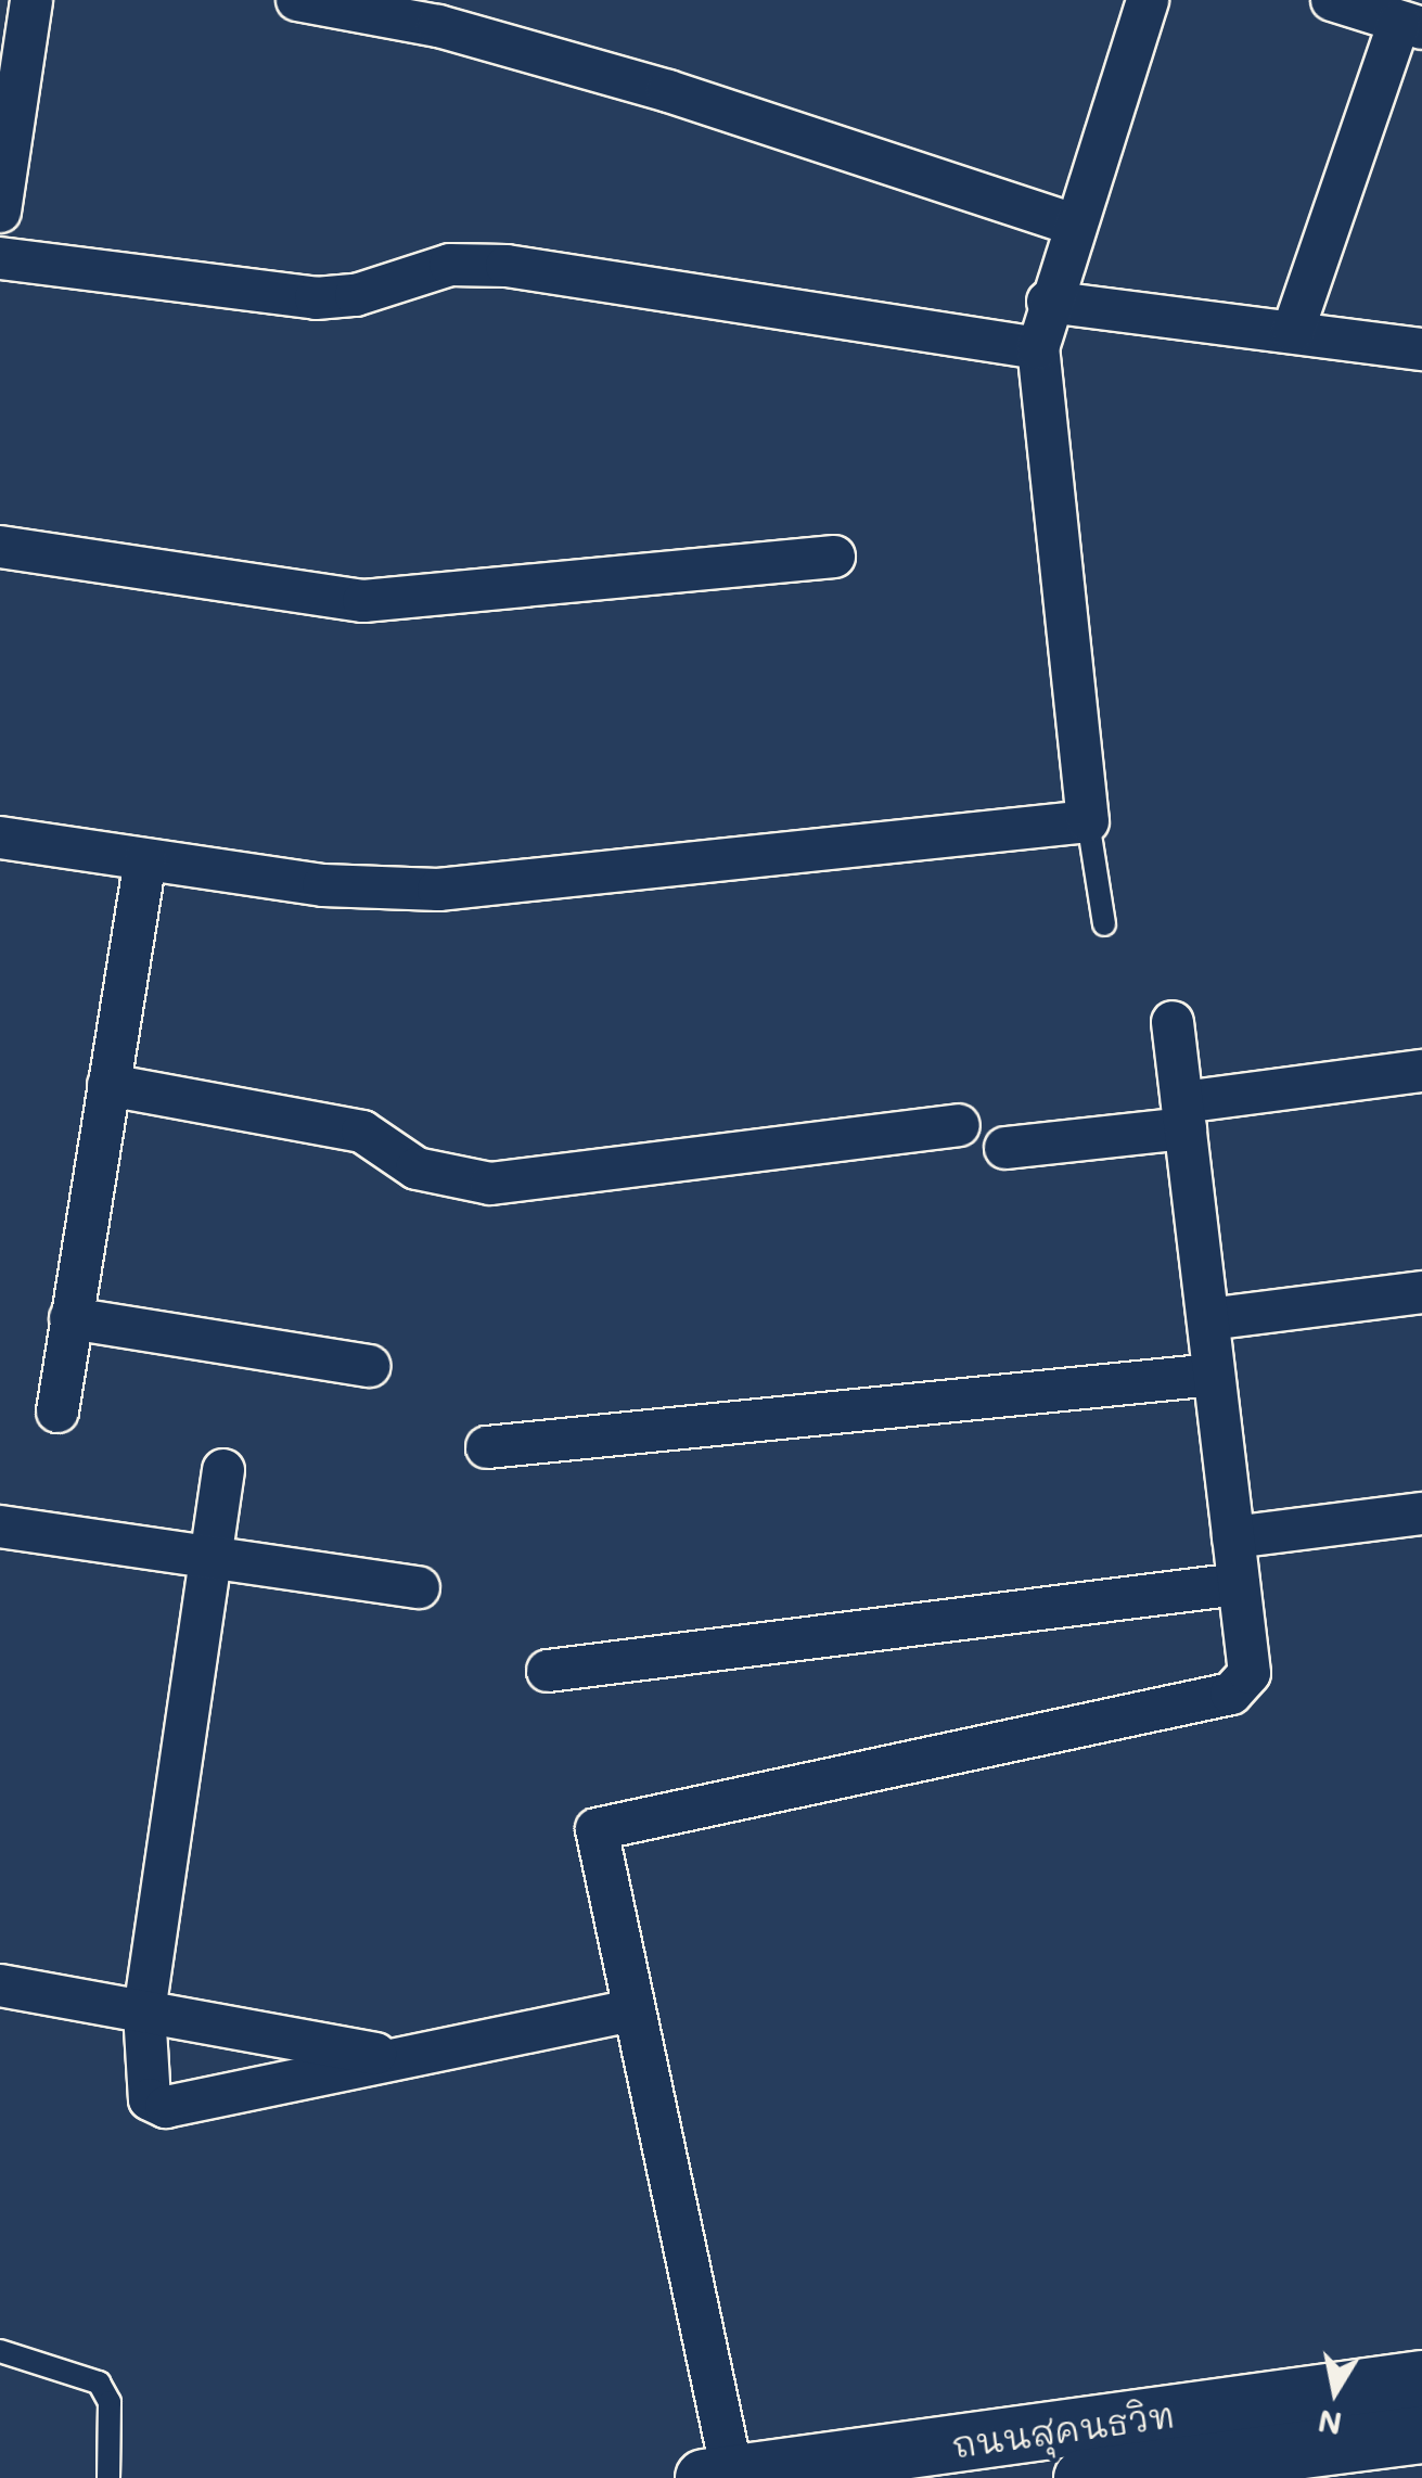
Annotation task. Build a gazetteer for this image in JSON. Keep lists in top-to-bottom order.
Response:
{
  "streets": {
    "main road": ["ถนนสุคนธวิท"]
  },
  "north": "bottom"
}
